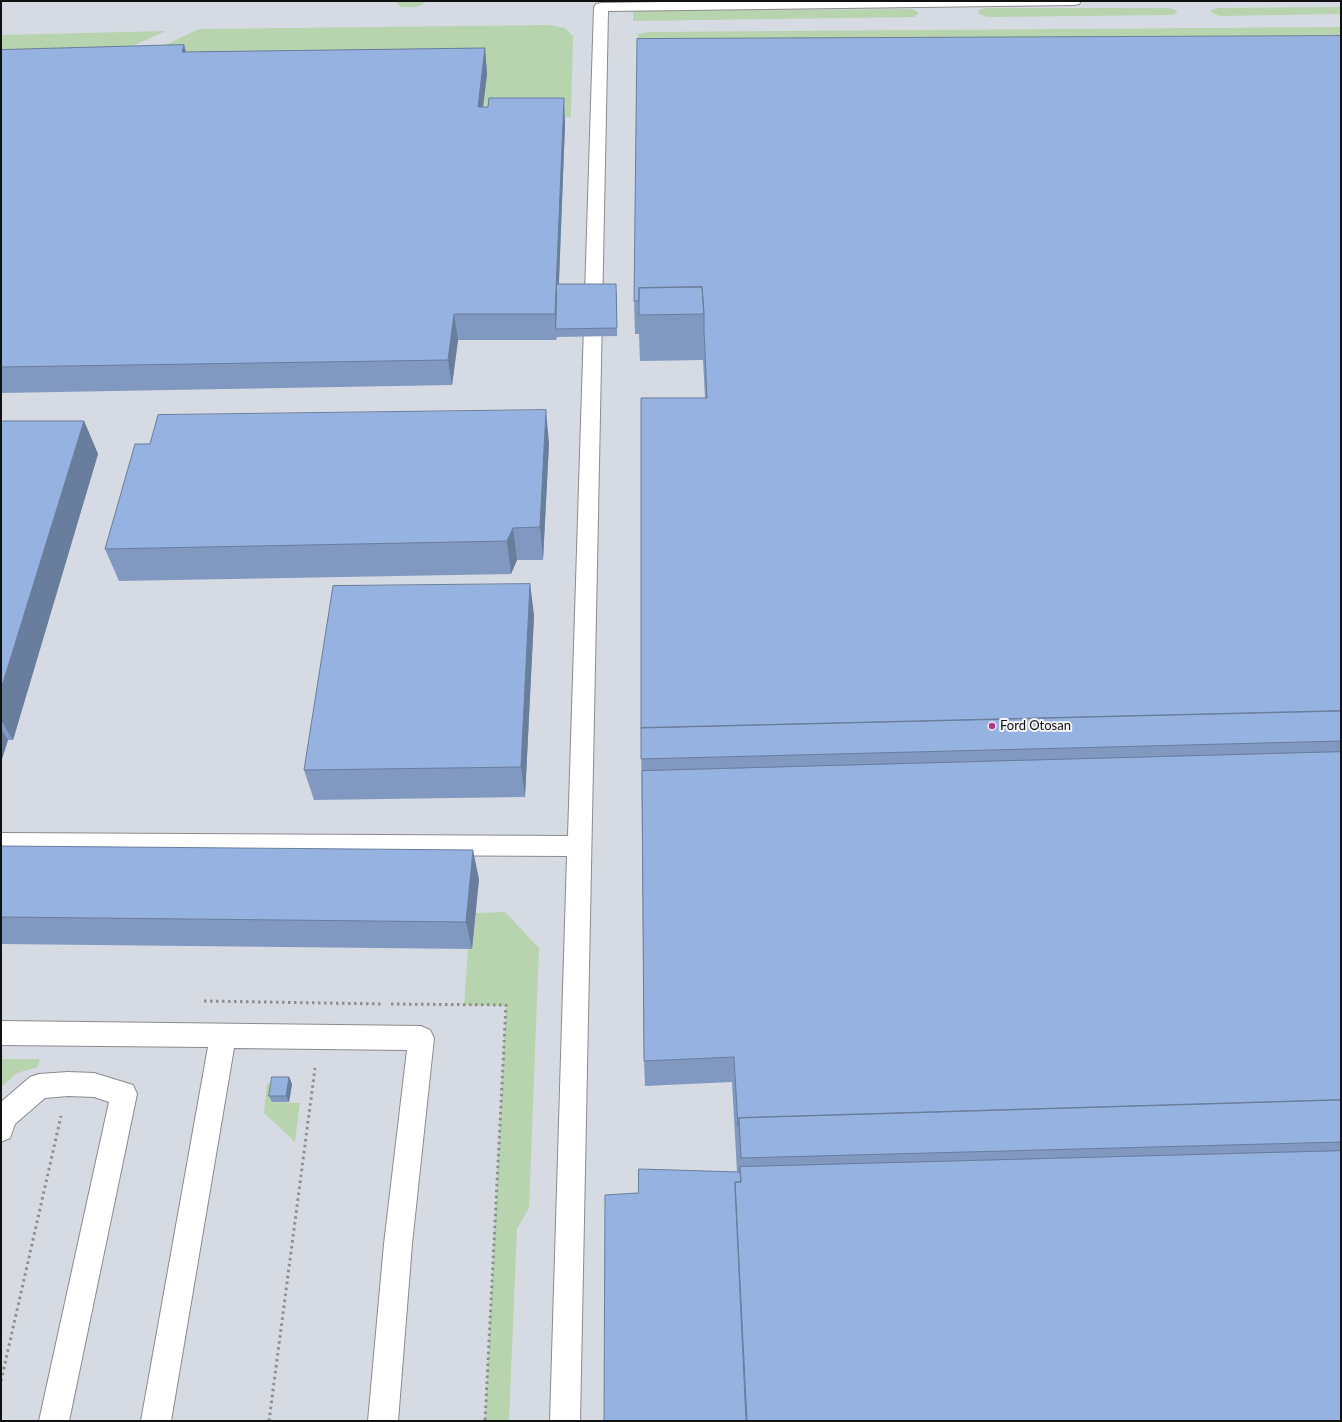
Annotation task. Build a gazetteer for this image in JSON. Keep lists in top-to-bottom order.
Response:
{
  "places": ["Ford Otosan"]
}
